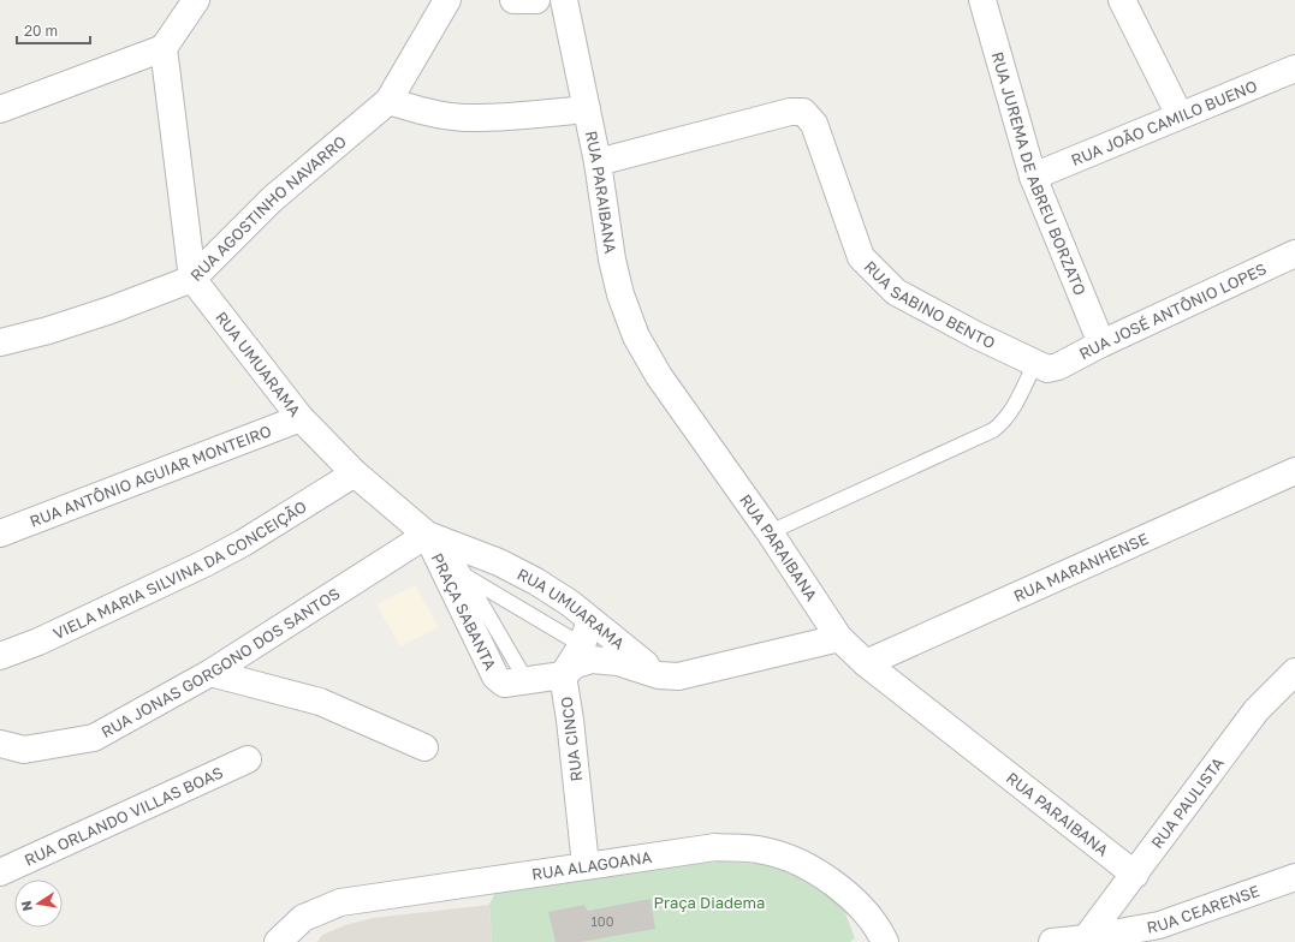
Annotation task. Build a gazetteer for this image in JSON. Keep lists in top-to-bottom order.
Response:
{
  "streets": {
    "street": [
      "RUA JOÃO CAMILO BUENO",
      "RUA JUREMA DE ABREU BORZATO",
      "RUA PARAIBANA",
      "RUA AGOSTINHO NAVARRO",
      "RUA SABINO BENTO",
      "RUA JOSÉ ANTÔNIO LOPES",
      "RUA UMUARAMA",
      "RUA ANTÔNIO AGUIAR MONTEIRO",
      "RUA MARANHENSE",
      "VIELA MARIA SILVINA DA CONCEIÇÃO",
      "PRAÇA SABANTA",
      "RUA JONAS GORGONO DOS SANTOS",
      "RUA CINCO",
      "RUA PAULISTA",
      "RUA ORLANDO VILLAS BOAS",
      "RUA ALAGOANA",
      "RUA CEARENSE"
    ]
  },
  "crossings": [
    ["RUA JOÃO CAMILO BUENO", "RUA JUREMA DE ABREU BORZATO"],
    ["RUA JUREMA DE ABREU BORZATO", "RUA JOSÉ ANTÔNIO LOPES"],
    ["RUA PARAIBANA", "RUA AGOSTINHO NAVARRO"],
    ["RUA PARAIBANA", "RUA SABINO BENTO"],
    ["RUA PARAIBANA", "RUA MARANHENSE"],
    ["RUA PARAIBANA", "RUA PAULISTA"],
    ["RUA AGOSTINHO NAVARRO", "RUA UMUARAMA"],
    ["RUA SABINO BENTO", "RUA JOSÉ ANTÔNIO LOPES"],
    ["RUA UMUARAMA", "RUA ANTÔNIO AGUIAR MONTEIRO"],
    ["RUA UMUARAMA", "VIELA MARIA SILVINA DA CONCEIÇÃO"],
    ["RUA UMUARAMA", "PRAÇA SABANTA"],
    ["RUA UMUARAMA", "RUA JONAS GORGONO DOS SANTOS"],
    ["RUA UMUARAMA", "RUA CINCO"],
    ["PRAÇA SABANTA", "RUA JONAS GORGONO DOS SANTOS"],
    ["PRAÇA SABANTA", "RUA CINCO"],
    ["RUA CINCO", "RUA ALAGOANA"],
    ["RUA PAULISTA", "RUA CEARENSE"]
  ],
  "parks": ["Praça Diadema"],
  "house_numbers": ["100"],
  "scale_bar": "20 m",
  "north": "left"
}
